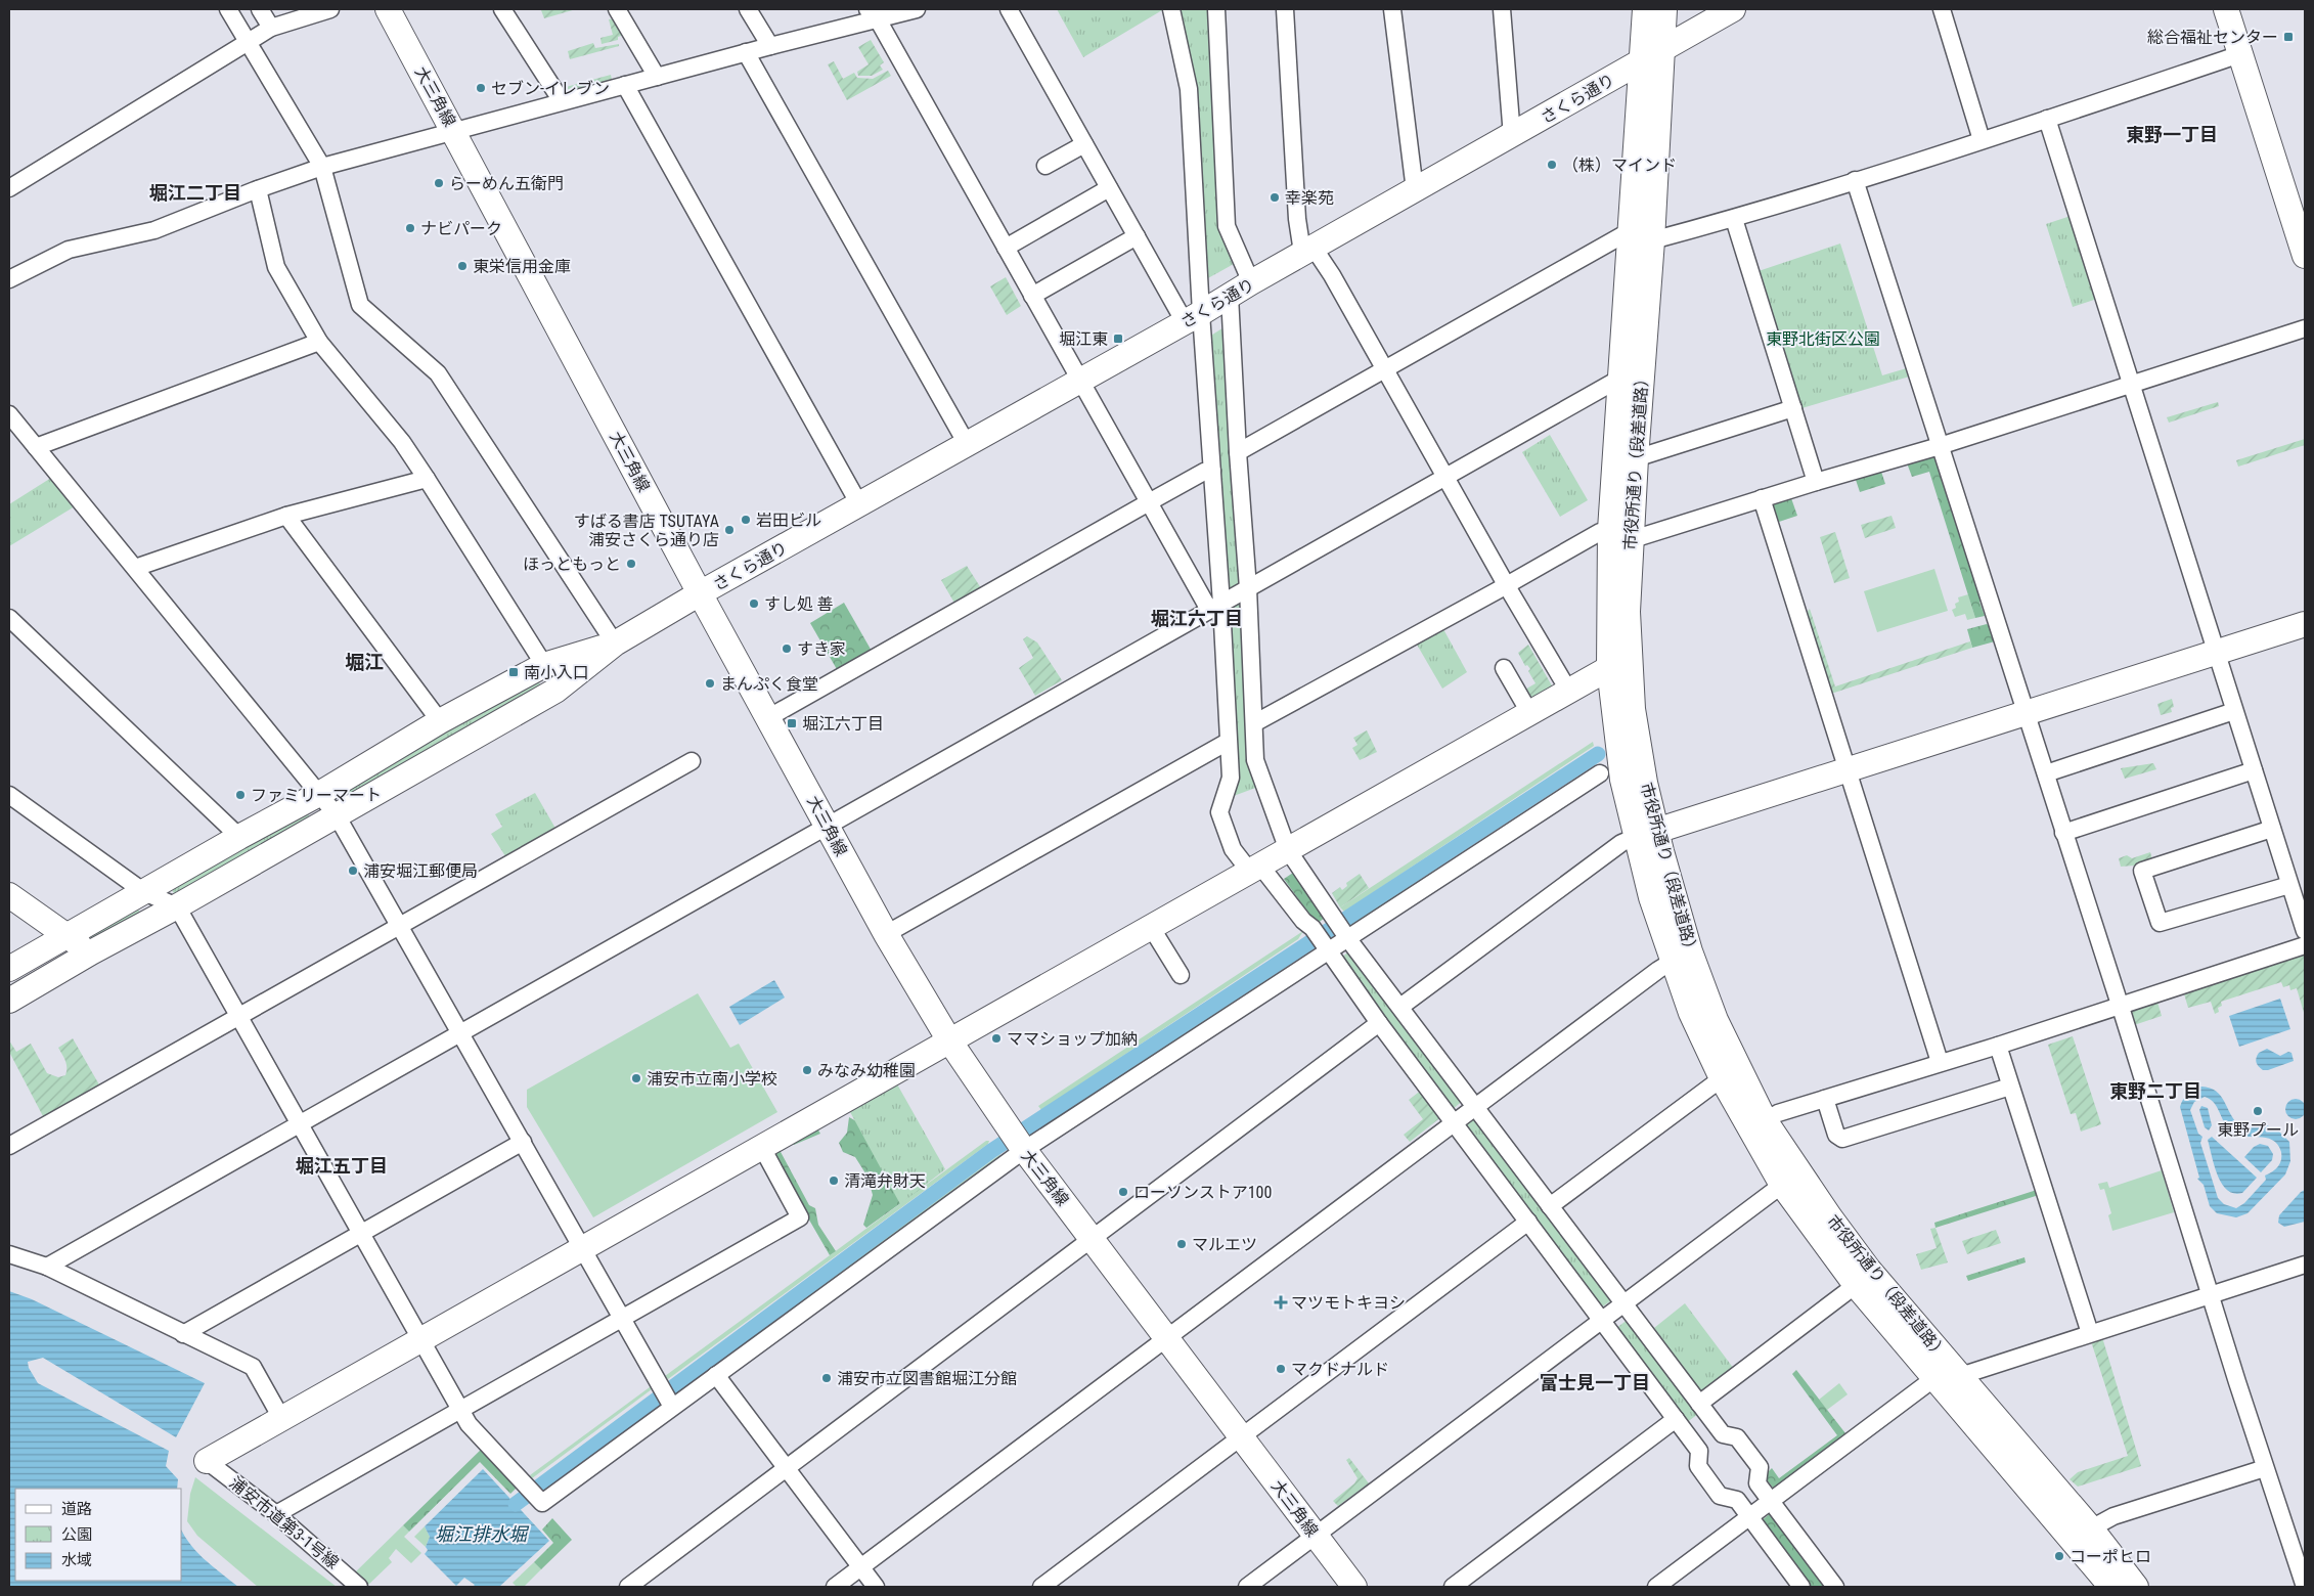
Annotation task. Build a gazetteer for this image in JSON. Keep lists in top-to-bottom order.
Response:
{
  "streets": {
    "street": [
      "大三角線",
      "さくら通り",
      "市役所通り（段差道路）",
      "浦安市道第3-1号線"
    ]
  },
  "crossings": [
    ["大三角線", "さくら通り"],
    ["さくら通り", "市役所通り（段差道路）"]
  ],
  "districts": [
    "東野一丁目",
    "堀江二丁目",
    "堀江六丁目",
    "堀江",
    "東野二丁目",
    "堀江五丁目",
    "富士見一丁目"
  ],
  "water": ["堀江排水堀"],
  "parks": ["東野北街区公園"],
  "places": {
    "transit": [
      "総合福祉センター",
      "堀江東",
      "南小入口",
      "堀江六丁目"
    ],
    "other": [
      "セブン-イレブン",
      "（株）マインド",
      "らーめん五衛門",
      "幸楽苑",
      "ナビパーク",
      "東栄信用金庫",
      "岩田ビル",
      "すばる書店 TSUTAYA 浦安さくら通り店",
      "ほっともっと",
      "すし処 善",
      "すき家",
      "まんぷく食堂",
      "ファミリーマート",
      "浦安堀江郵便局",
      "ママショップ加納",
      "みなみ幼稚園",
      "浦安市立南小学校",
      "東野プール",
      "清滝弁財天",
      "ローソンストア100",
      "マルエツ",
      "マクドナルド",
      "浦安市立図書館堀江分館",
      "コーポヒロ"
    ],
    "health": ["マツモトキヨシ"]
  },
  "legend": ["道路", "公園", "水域"]
}
